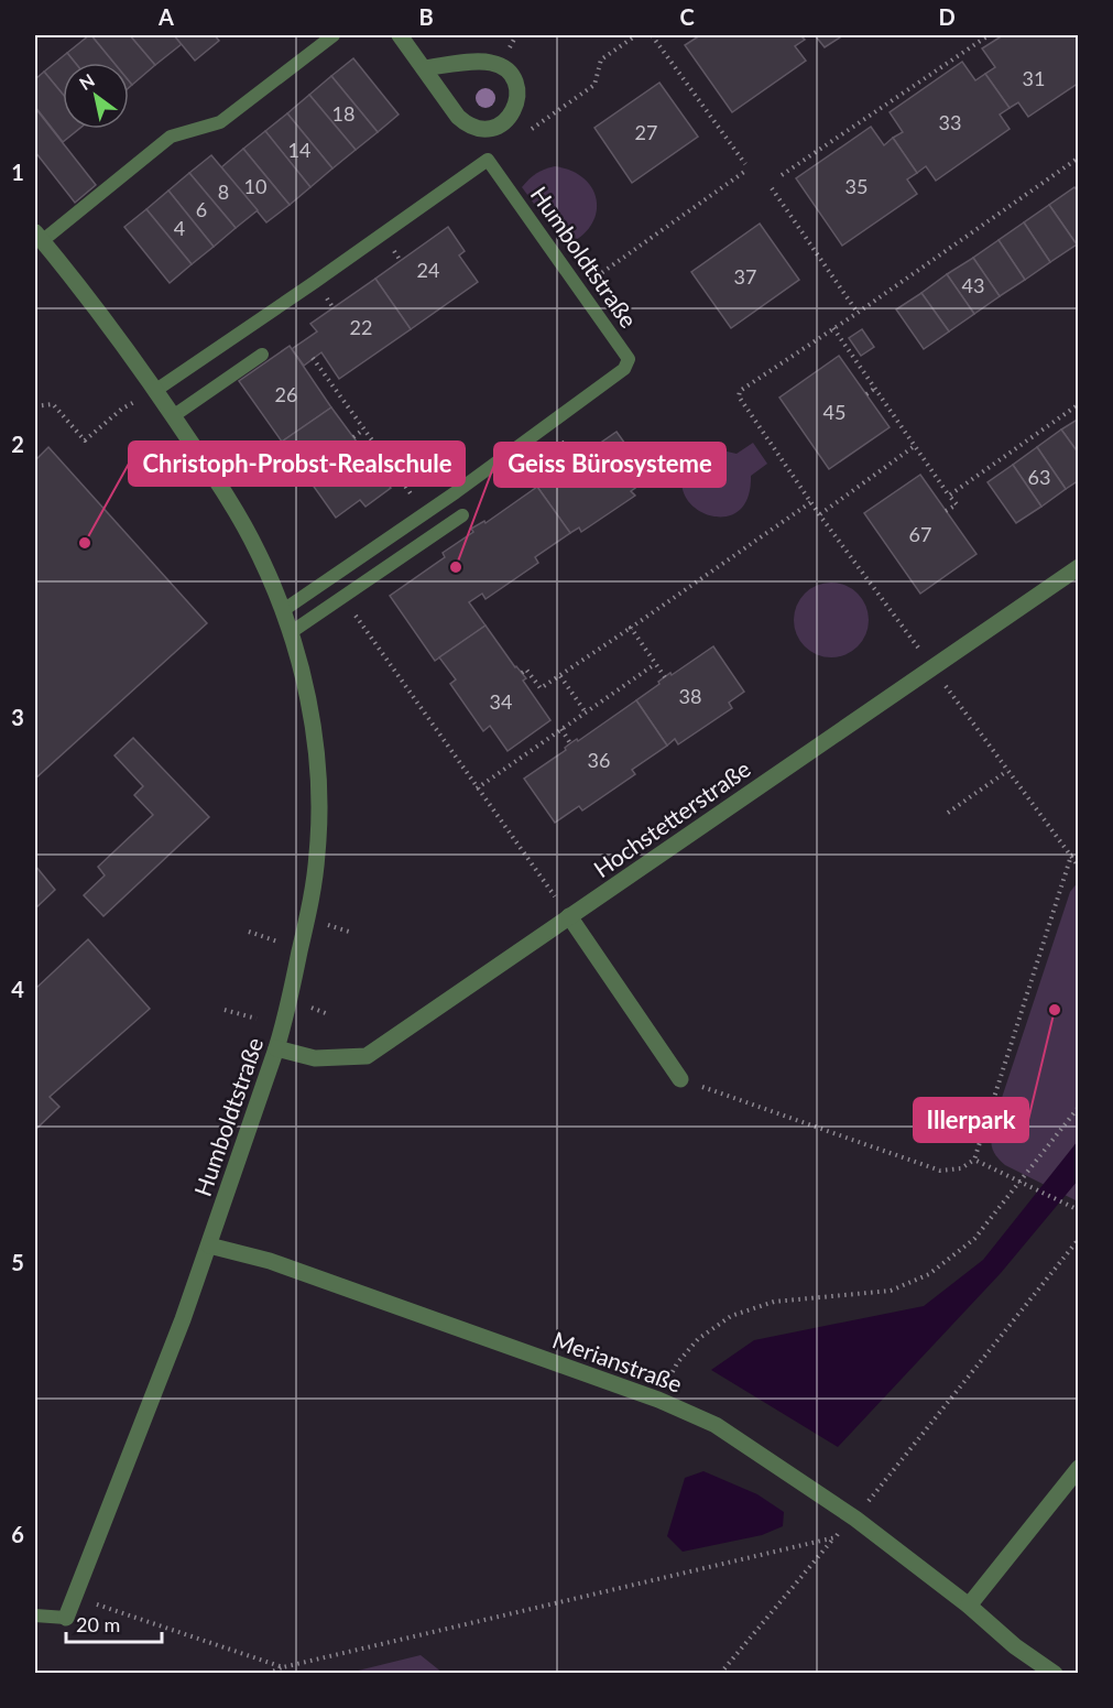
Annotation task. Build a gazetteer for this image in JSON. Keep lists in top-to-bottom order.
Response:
{
  "streets": {
    "street": ["Humboldtstraße", "Hochstetterstraße", "Merianstraße"]
  },
  "crossings": [
    ["Humboldtstraße", "Hochstetterstraße"],
    ["Humboldtstraße", "Merianstraße"]
  ],
  "places": ["Christoph-Probst-Realschule", "Geiss Bürosysteme", "Illerpark"],
  "house_numbers": [
    "31",
    "18",
    "33",
    "27",
    "14",
    "10",
    "35",
    "8",
    "6",
    "4",
    "24",
    "37",
    "43",
    "22",
    "26",
    "45",
    "63",
    "67",
    "38",
    "34",
    "36"
  ],
  "scale_bar": "20 m",
  "north": "top left",
  "grid": {
    "columns": [
      "A",
      "B",
      "C",
      "D"
    ],
    "rows": [
      "1",
      "2",
      "3",
      "4",
      "5",
      "6"
    ]
  }
}
